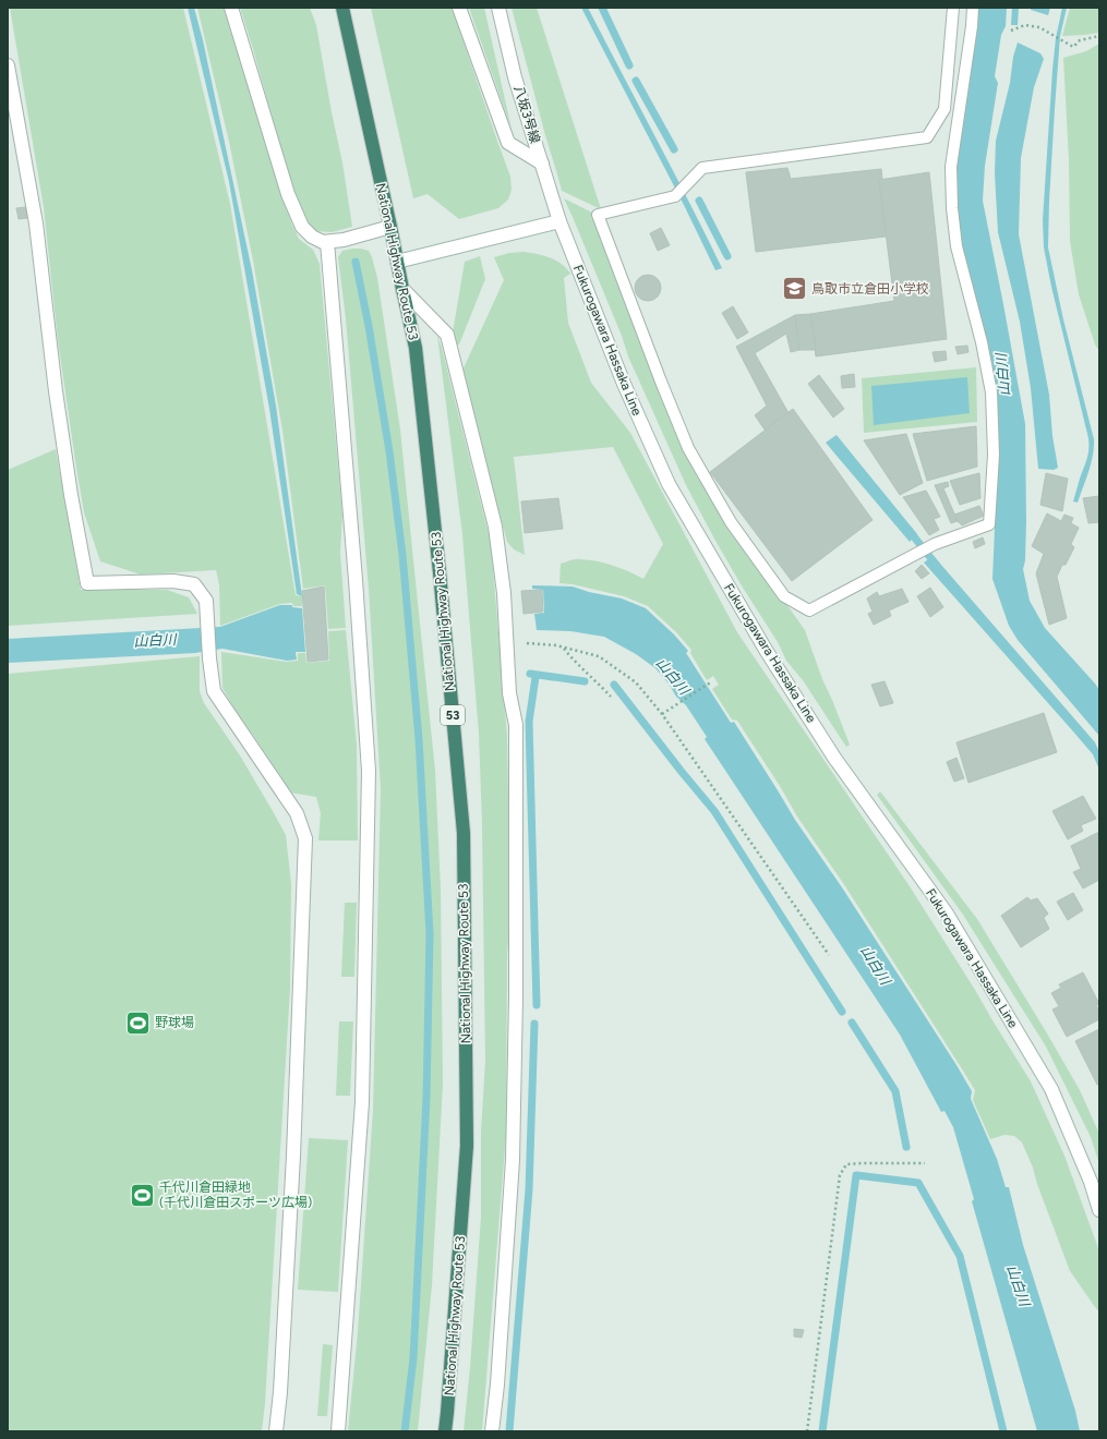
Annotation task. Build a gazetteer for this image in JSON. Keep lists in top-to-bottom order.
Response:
{
  "streets": {
    "highway": ["National Highway Route 53", "53"],
    "street": ["八坂3号線", "Fukurogawara Hassaka Line"]
  },
  "crossings": [
    ["八坂3号線", "Fukurogawara Hassaka Line"]
  ],
  "water": ["山白川"],
  "places": {
    "school or university": ["鳥取市立倉田小学校"],
    "sports": ["野球場", "千代川倉田緑地 (千代川倉田スポーツ広場)"]
  }
}
